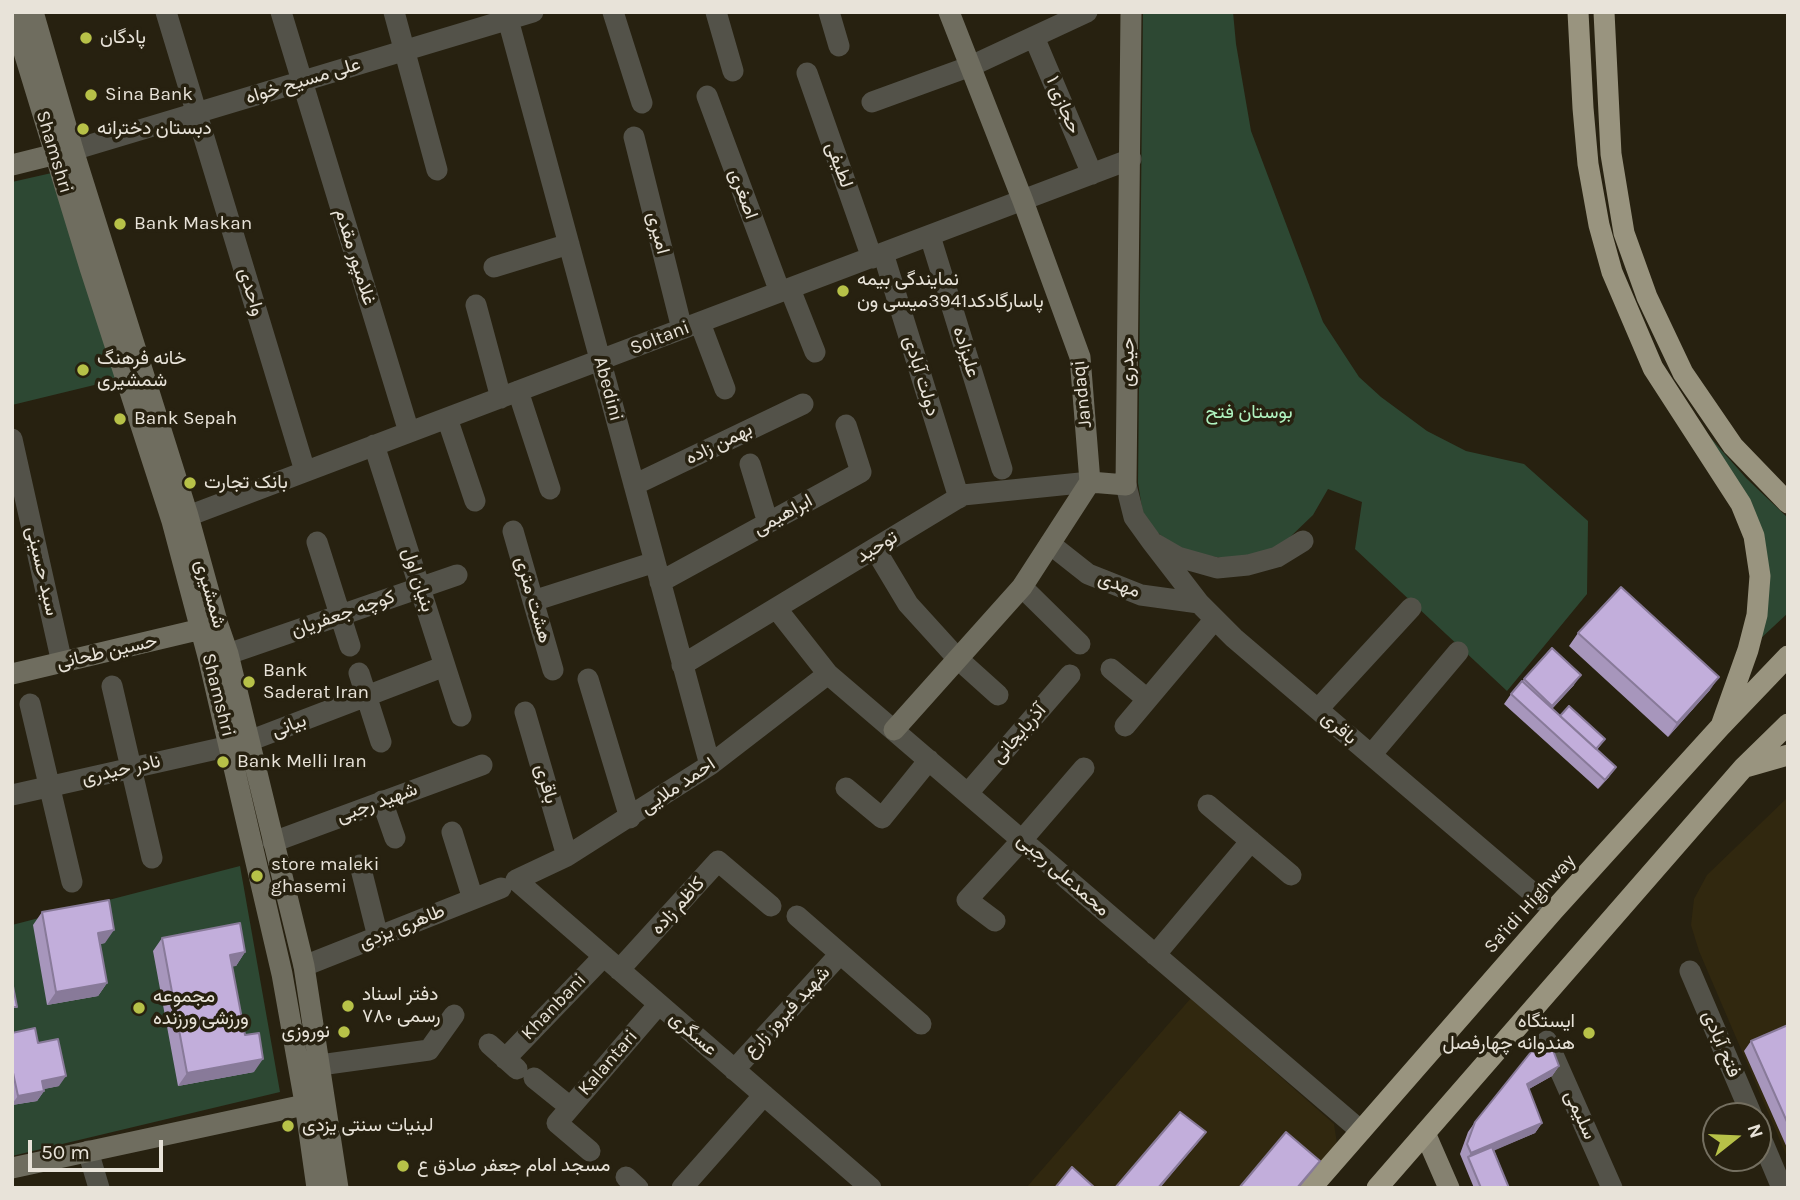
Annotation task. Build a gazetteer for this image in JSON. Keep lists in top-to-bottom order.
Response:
{
  "streets": {
    "highway": ["Sa'idi Highway"],
    "street": [
      "علی مسیح خواه",
      "حجازی ۱",
      "Shamshri",
      "لطیفی",
      "اصغری",
      "امیری",
      "غلامپور مقدم",
      "واحدی",
      "Soltani",
      "علیزاده",
      "حیدری",
      "دولت آبادی",
      "Abedini",
      "Jandaqi",
      "بهمن زاده",
      "ابراهیمی",
      "توحید",
      "سید حسینی",
      "بنیان اول",
      "مهدی",
      "شمشیری",
      "هشت متری",
      "کوچه جعفریان",
      "حسین طحانی",
      "بیانی",
      "باقری",
      "آذربایجانی",
      "نادر حیدری",
      "احمد ملایی",
      "شهید رجبی",
      "محمدعلی رجبی",
      "کاظم زاده",
      "طاهری یزدی",
      "Khanbani",
      "شهید فیروز زارع",
      "عسگری",
      "فتح آبادی",
      "Kalantari",
      "سلیمی"
    ]
  },
  "crossings": [
    ["علی مسیح خواه", "Shamshri"],
    ["علی مسیح خواه", "غلامپور مقدم"],
    ["علی مسیح خواه", "واحدی"],
    ["علی مسیح خواه", "Abedini"],
    ["حجازی ۱", "Soltani"],
    ["Shamshri", "Soltani"],
    ["Shamshri", "شمشیری"],
    ["Shamshri", "کوچه جعفریان"],
    ["Shamshri", "حسین طحانی"],
    ["لطیفی", "Soltani"],
    ["لطیفی", "دولت آبادی"],
    ["اصغری", "Soltani"],
    ["امیری", "Soltani"],
    ["غلامپور مقدم", "Soltani"],
    ["واحدی", "Soltani"],
    ["Soltani", "علیزاده"],
    ["Soltani", "حیدری"],
    ["Soltani", "دولت آبادی"],
    ["Soltani", "Abedini"],
    ["Soltani", "Jandaqi"],
    ["Soltani", "بنیان اول"],
    ["حیدری", "باقری"],
    ["دولت آبادی", "توحید"],
    ["Abedini", "بهمن زاده"],
    ["Abedini", "ابراهیمی"],
    ["Abedini", "توحید"],
    ["Abedini", "احمد ملایی"],
    ["Jandaqi", "توحید"],
    ["ابراهیمی", "هشت متری"],
    ["توحید", "محمدعلی رجبی"],
    ["سید حسینی", "حسین طحانی"],
    ["بنیان اول", "کوچه جعفریان"],
    ["بنیان اول", "بیانی"],
    ["مهدی", "باقری"],
    ["شمشیری", "کوچه جعفریان"],
    ["شمشیری", "بیانی"],
    ["شمشیری", "نادر حیدری"],
    ["شمشیری", "شهید رجبی"],
    ["شمشیری", "طاهری یزدی"],
    ["بیانی", "نادر حیدری"],
    ["باقری", "احمد ملایی"],
    ["آذربایجانی", "محمدعلی رجبی"],
    ["احمد ملایی", "محمدعلی رجبی"],
    ["احمد ملایی", "طاهری یزدی"],
    ["احمد ملایی", "عسگری"],
    ["محمدعلی رجبی", "Sa'idi Highway"],
    ["کاظم زاده", "Khanbani"],
    ["کاظم زاده", "عسگری"],
    ["طاهری یزدی", "عسگری"],
    ["Khanbani", "عسگری"],
    ["شهید فیروز زارع", "عسگری"],
    ["عسگری", "Kalantari"]
  ],
  "parks": ["بوستان فتح"],
  "places": [
    "پادگان",
    "Sina Bank",
    "دبستان دخترانه",
    "Bank Maskan",
    "نمایندگی بیمه پاسارگادکد3941میسی ون",
    "خانه فرهنگ شمشیری",
    "Bank Sepah",
    "بانک تجارت",
    "Bank Saderat Iran",
    "Bank Melli Iran",
    "store maleki ghasemi",
    "دفتر اسناد رسمی ۷۸۰",
    "مجموعه ورزشی ورزنده",
    "نوروزی",
    "ایستگاه هندوانه چهارفصل",
    "لبنیات سنتی یزدی",
    "مسجد امام جعفر صادق ع"
  ],
  "scale_bar": "50 m",
  "north": "right"
}
